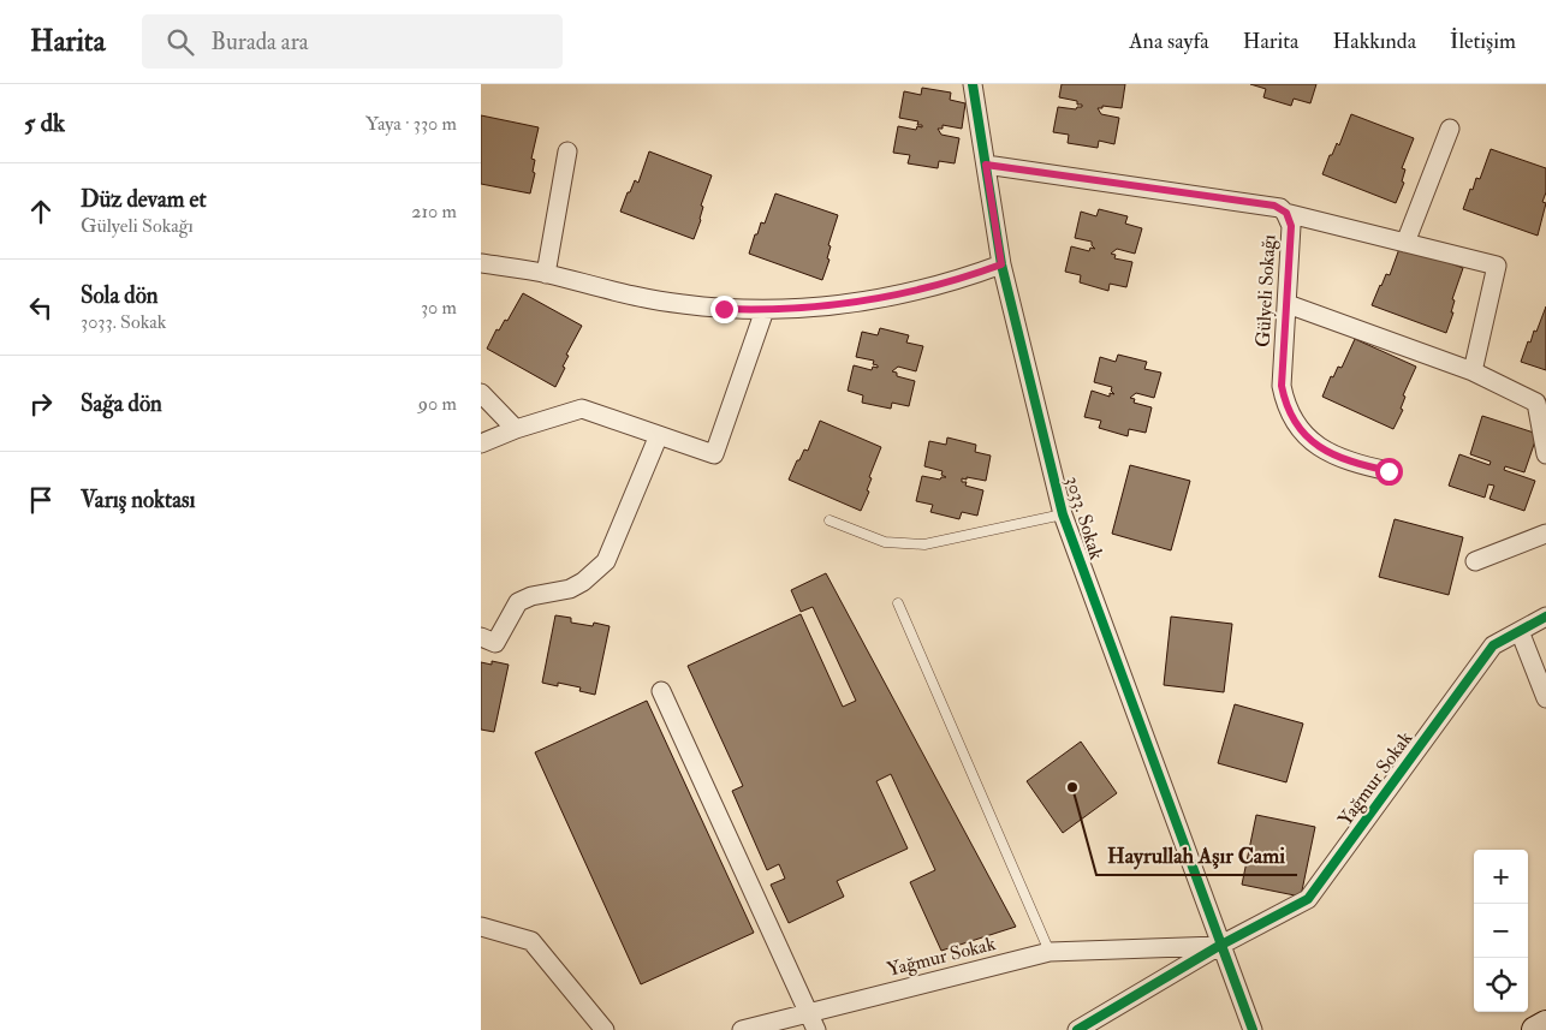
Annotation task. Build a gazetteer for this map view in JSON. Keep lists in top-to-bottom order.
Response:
{
  "streets": {
    "street": ["Gülyeli Sokağı", "3033. Sokak", "Yağmur Sokak"]
  },
  "crossings": [
    ["Gülyeli Sokağı", "3033. Sokak"],
    ["3033. Sokak", "Yağmur Sokak"]
  ],
  "places": ["Hayrullah Aşır Cami"],
  "page": {
    "header": "Harita",
    "search": "Burada ara",
    "nav": [
      "Ana sayfa",
      "Harita",
      "Hakkında",
      "İletişim"
    ],
    "heading": ["5 dk", "Yaya · 330 m"],
    "list": [
      ["Düz devam et", "Gülyeli Sokağı", "210 m"],
      ["Sola dön", "3033. Sokak", "30 m"],
      ["Sağa dön", "90 m"],
      "Varış noktası"
    ],
    "map_buttons": ["+", "−"]
  }
}
